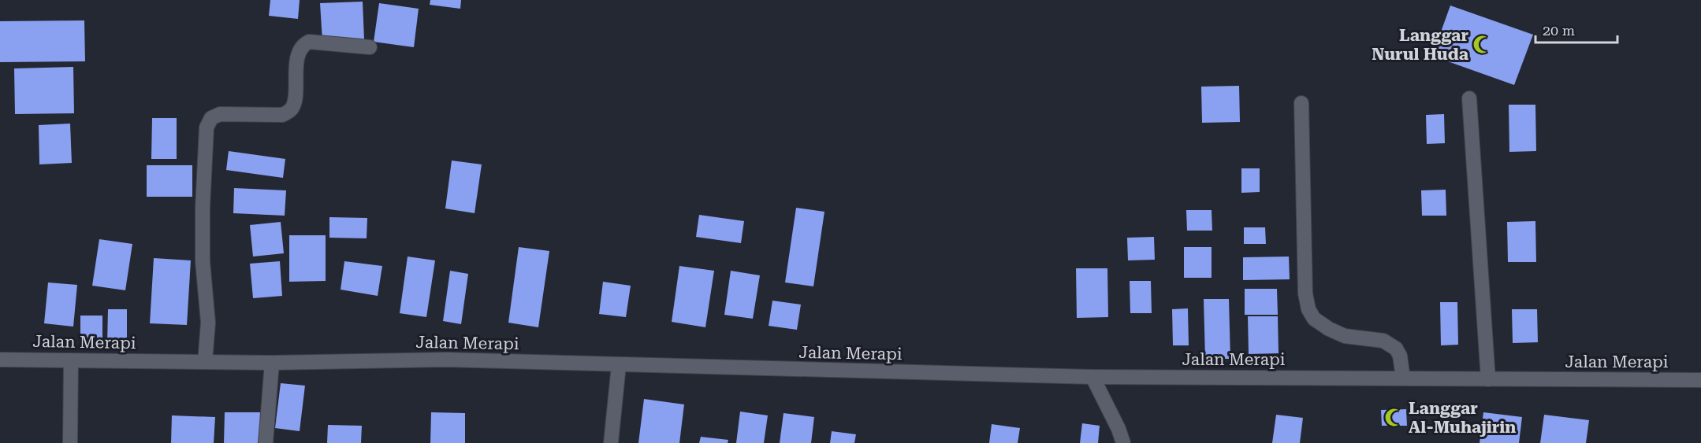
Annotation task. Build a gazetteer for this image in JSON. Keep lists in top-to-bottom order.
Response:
{
  "streets": {
    "street": ["Jalan Merapi"]
  },
  "places": {
    "mosque": ["Langgar Nurul Huda", "Langgar Al-Muhajirin"]
  },
  "scale_bar": "20 m"
}
